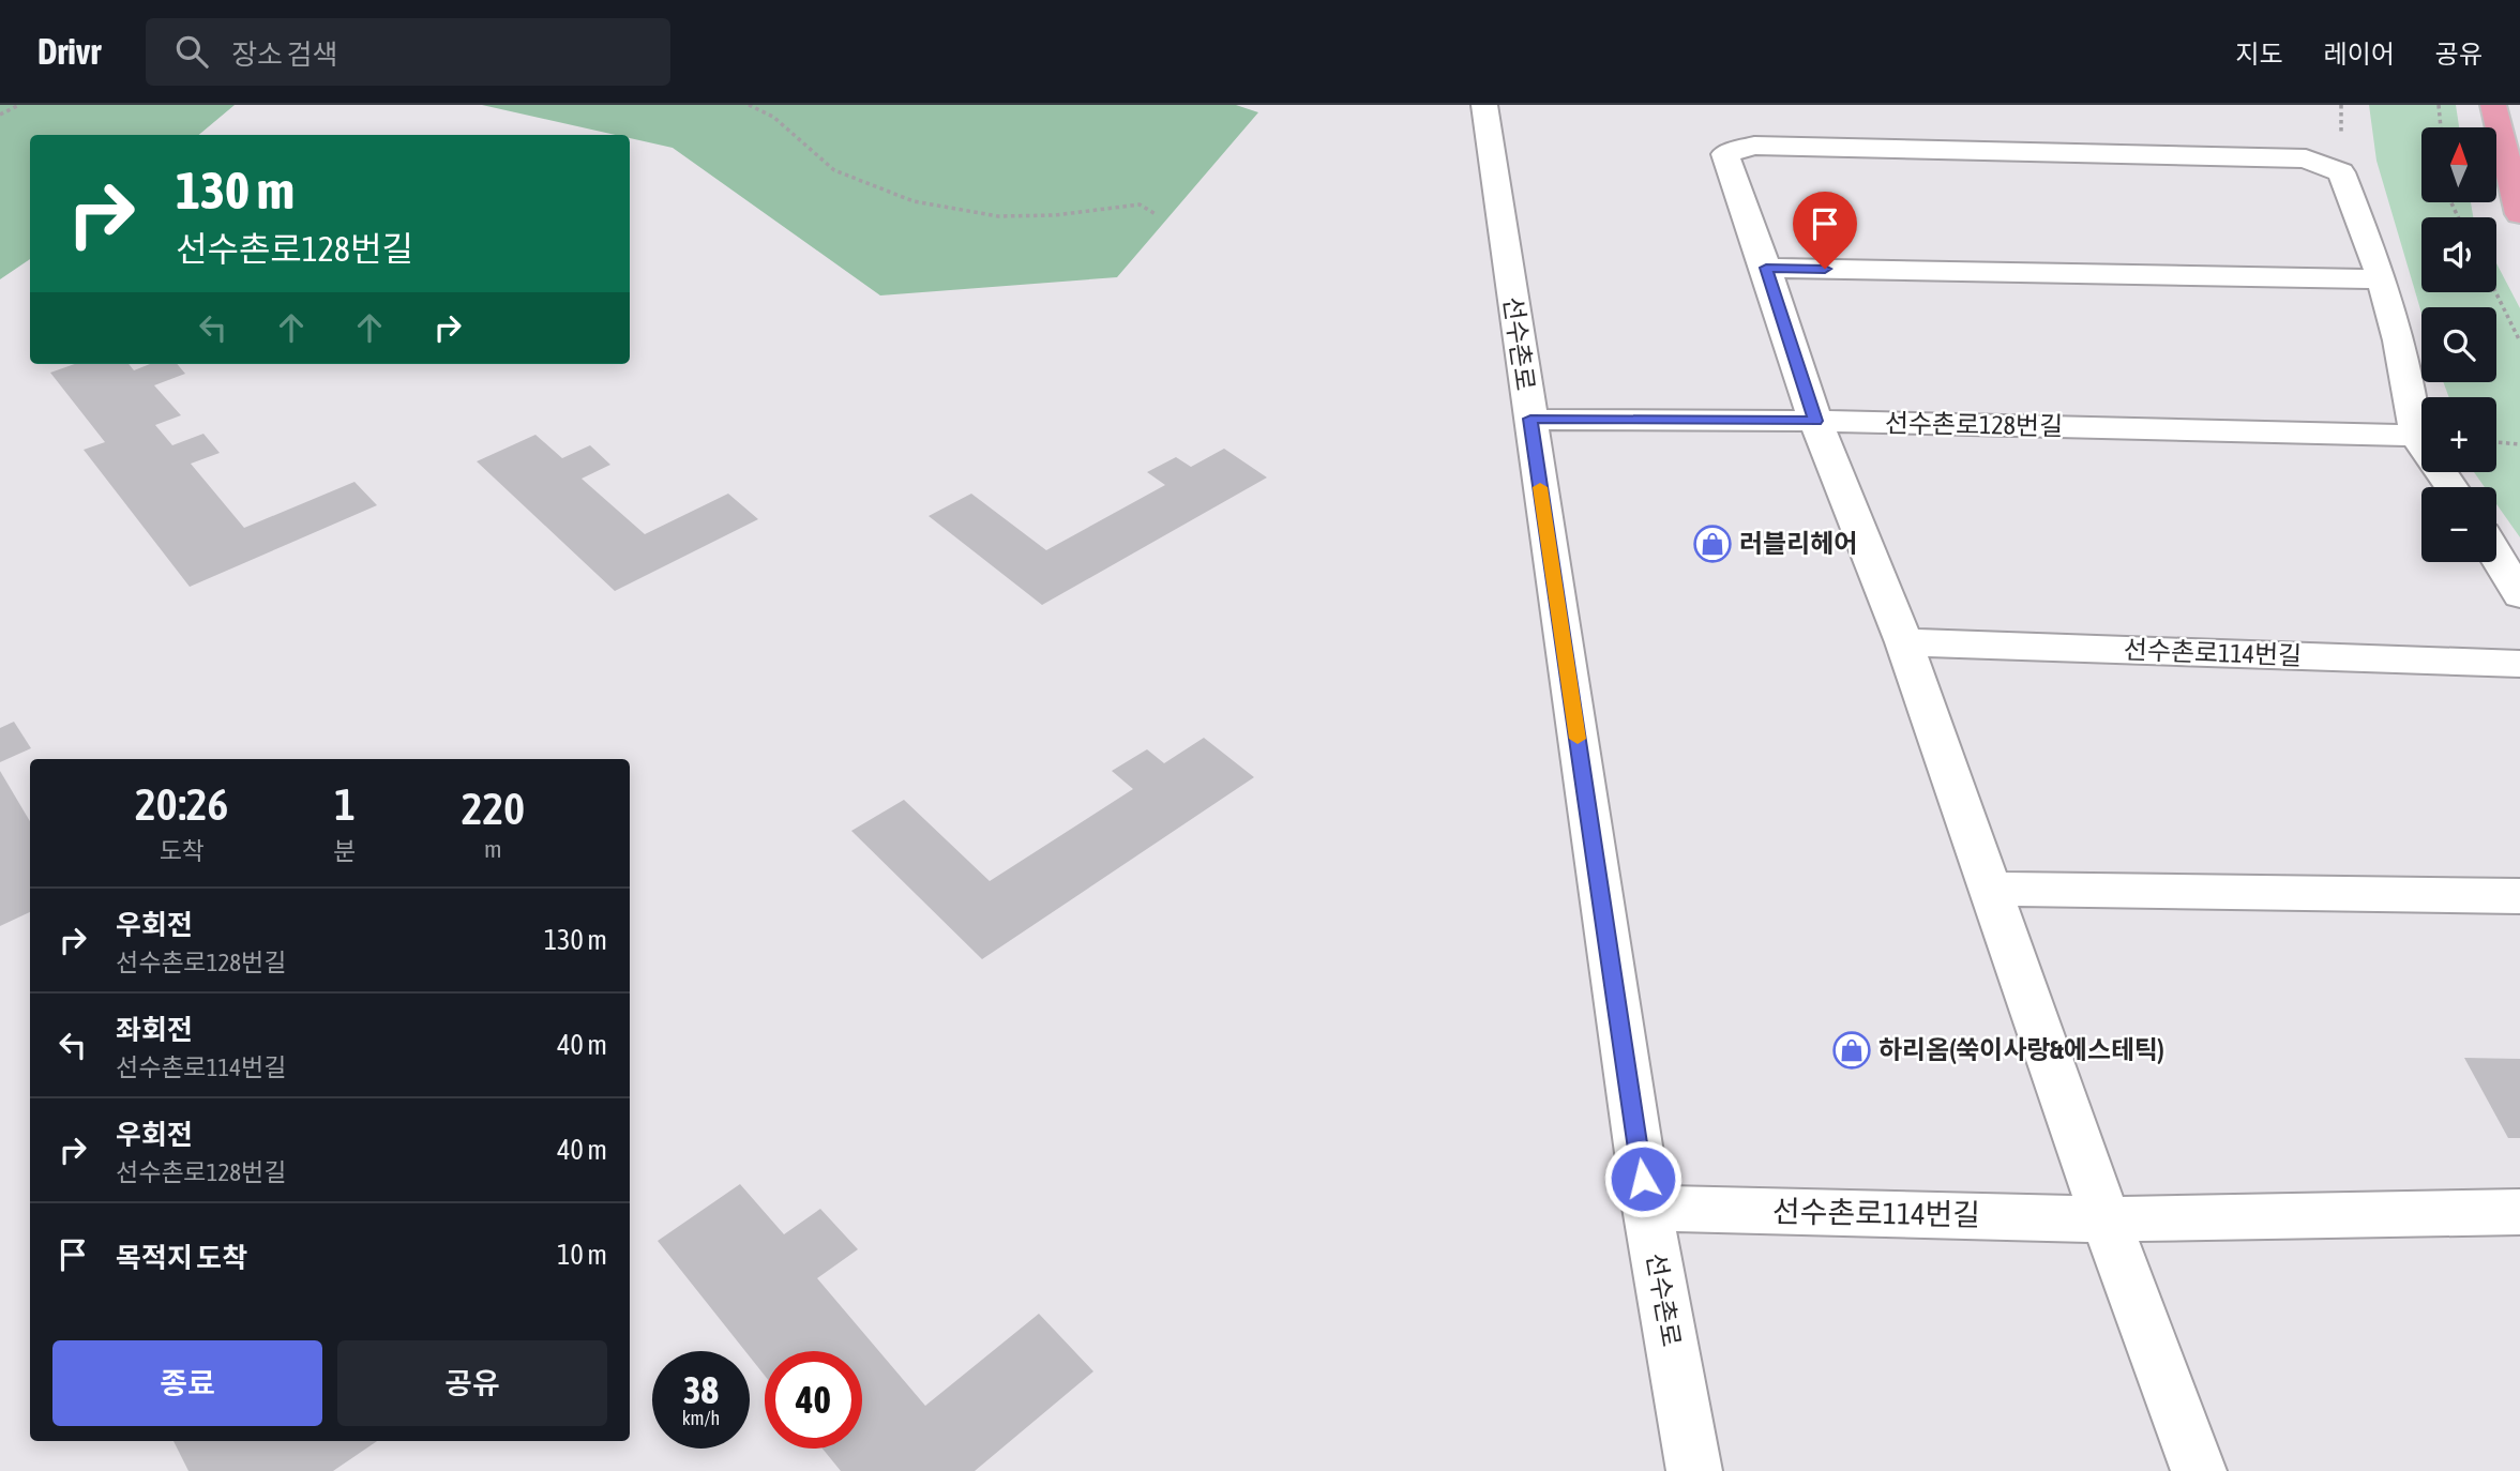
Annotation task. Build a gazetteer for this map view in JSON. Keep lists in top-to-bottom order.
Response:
{
  "streets": {
    "street": ["선수촌로", "선수촌로128번길", "선수촌로114번길"]
  },
  "crossings": [
    ["선수촌로", "선수촌로128번길"],
    ["선수촌로", "선수촌로114번길"]
  ],
  "places": {
    "shop": ["러블리헤어", "하리옴(쑥이사랑&에스테틱)"]
  },
  "north": "top",
  "page": {
    "header": "Drivr",
    "search": "장소 검색",
    "nav": ["지도", "레이어", "공유"],
    "map_buttons": ["+", "−"],
    "turn": ["130 m", "선수촌로128번길"],
    "eta": [
      "20:26",
      "도착",
      "1",
      "분",
      "220",
      "m"
    ],
    "list": [
      {
        "name": "우회전",
        "note": "선수촌로128번길",
        "value": "130 m"
      },
      {
        "name": "좌회전",
        "note": "선수촌로114번길",
        "value": "40 m"
      },
      {
        "name": "우회전",
        "note": "선수촌로128번길",
        "value": "40 m"
      },
      {
        "name": "목적지 도착",
        "value": "10 m"
      }
    ],
    "buttons": ["종료", "공유"],
    "speed": "38 km/h",
    "limit": "40"
  }
}
